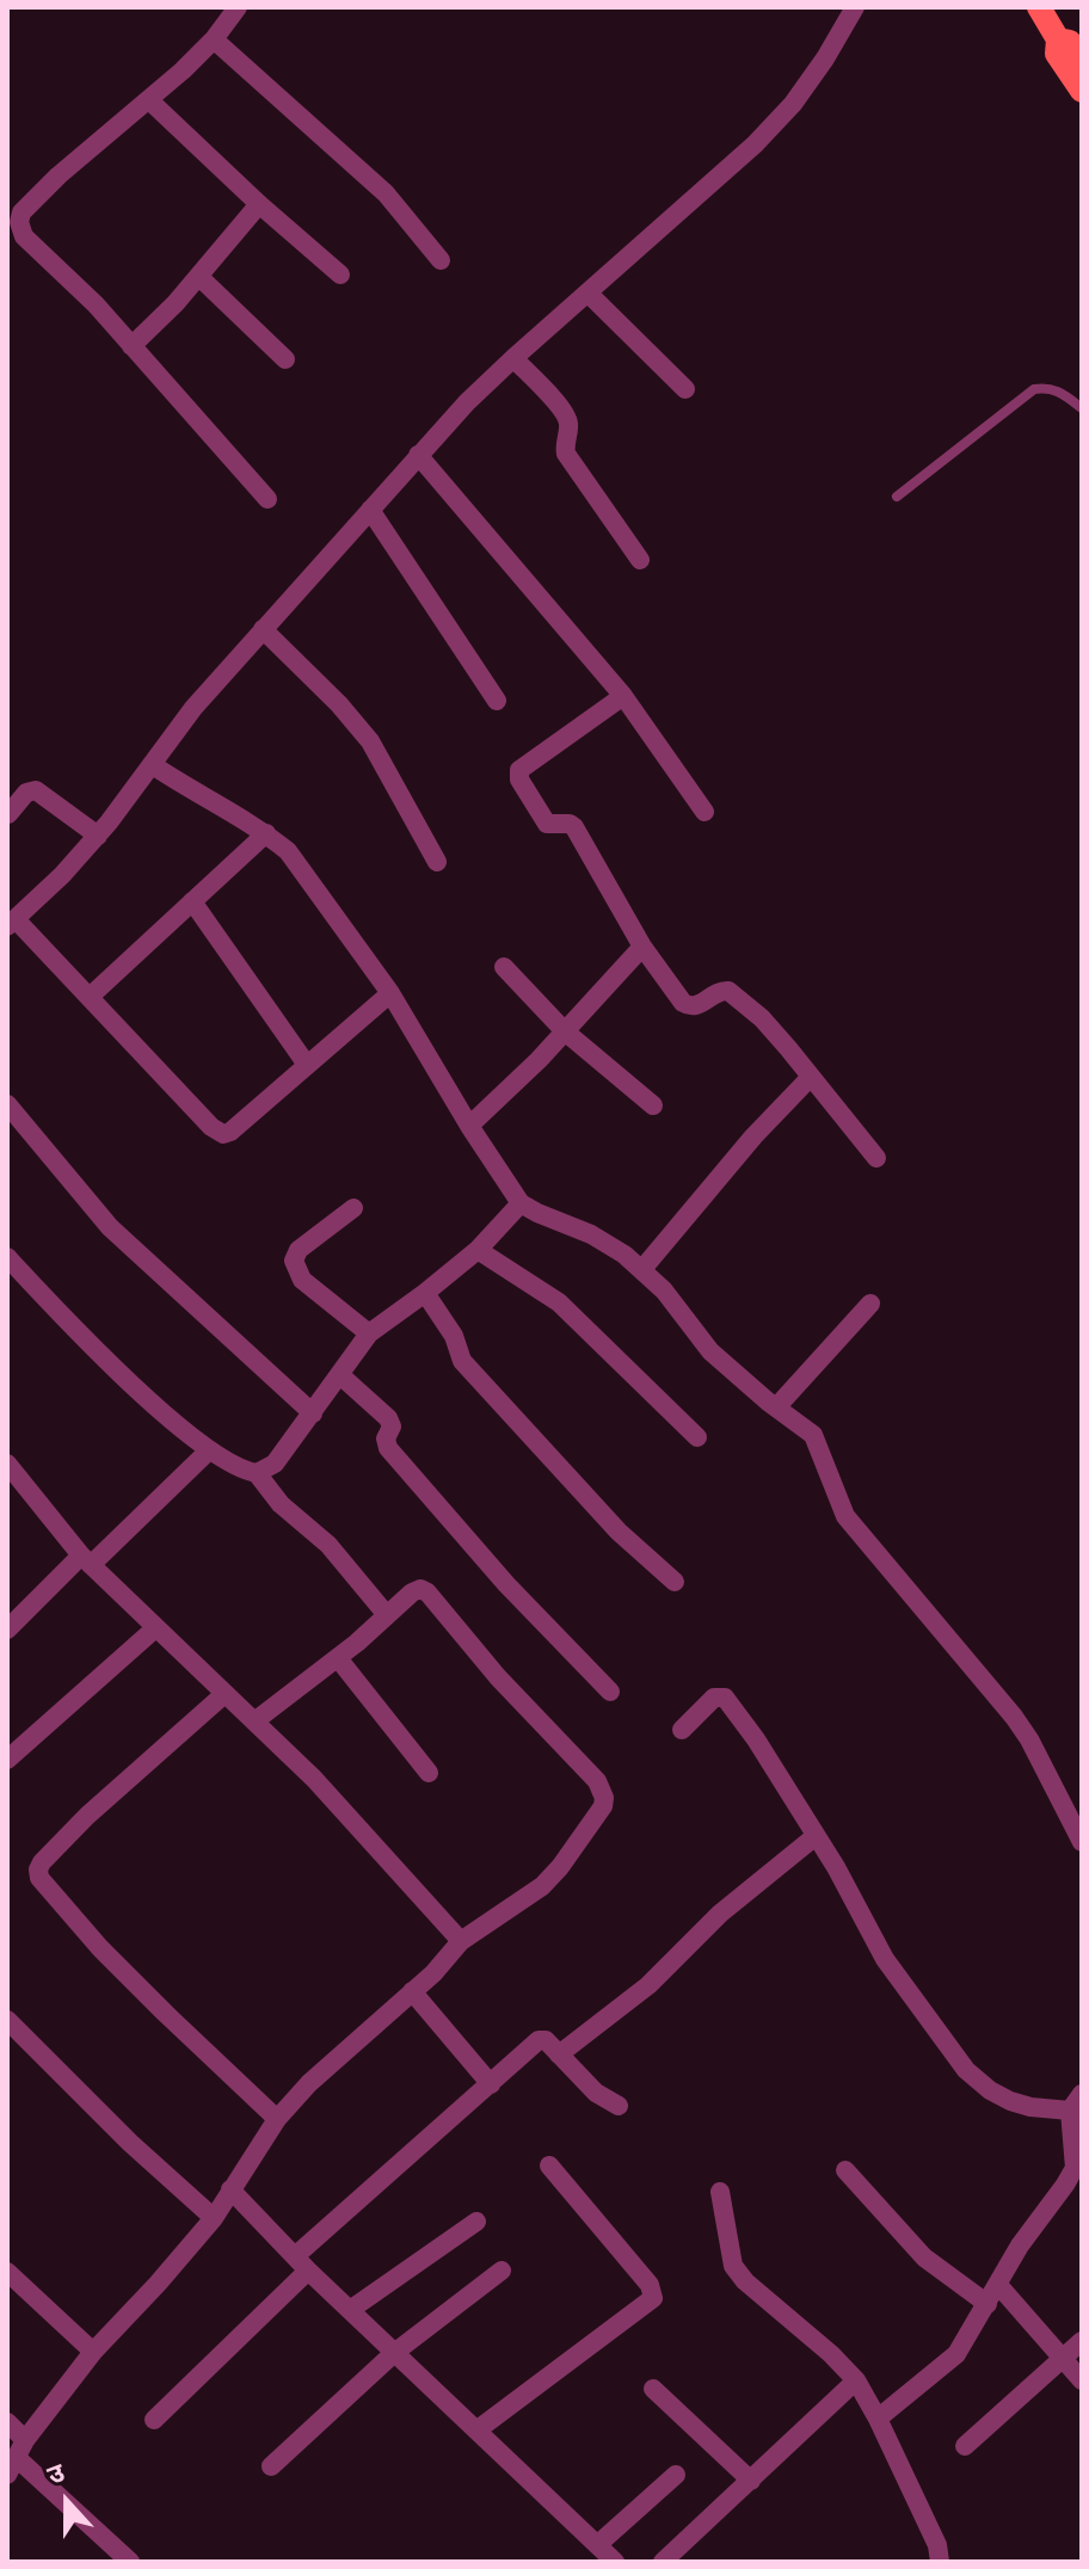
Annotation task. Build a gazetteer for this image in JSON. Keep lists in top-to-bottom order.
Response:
{
  "north": "top"
}
